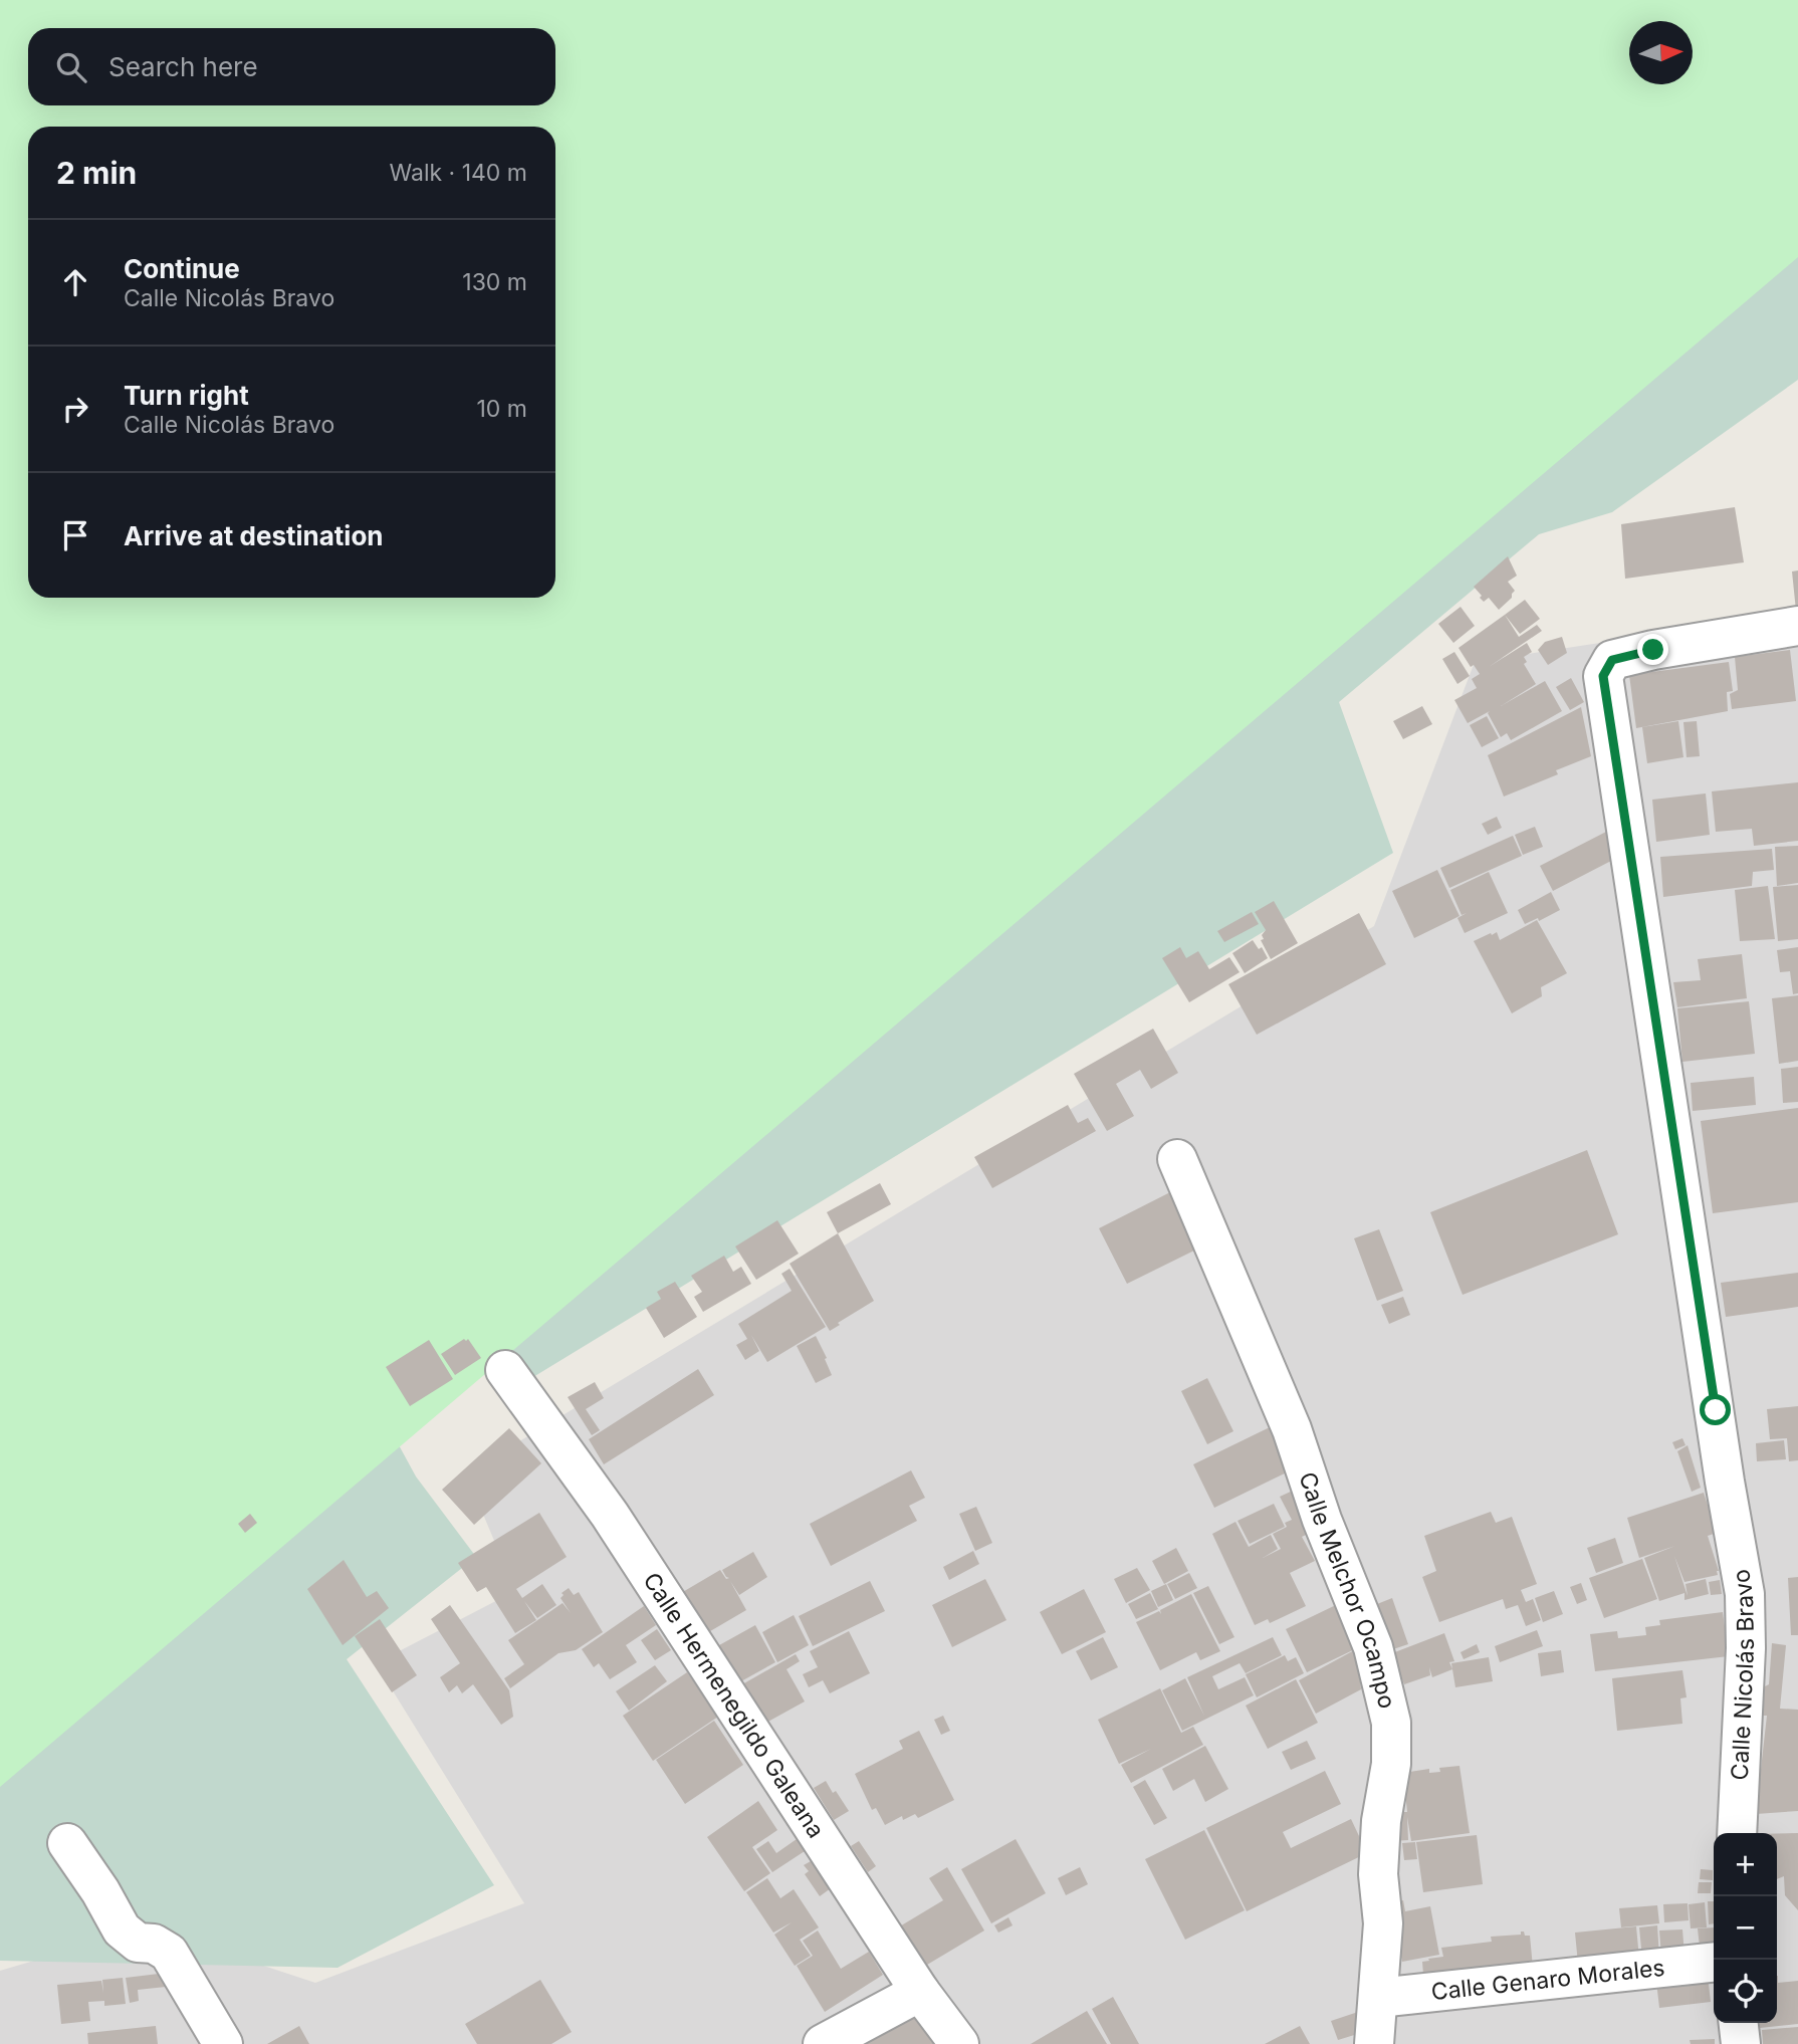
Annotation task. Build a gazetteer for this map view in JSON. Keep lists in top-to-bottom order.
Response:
{
  "streets": {
    "street": [
      "Calle Melchor Ocampo",
      "Calle Nicolás Bravo",
      "Calle Hermenegildo Galeana",
      "Calle Genaro Morales"
    ]
  },
  "crossings": [
    ["Calle Melchor Ocampo", "Calle Genaro Morales"]
  ],
  "north": "right",
  "page": {
    "search": "Search here",
    "heading": ["2 min", "Walk · 140 m"],
    "list": [
      ["Continue", "Calle Nicolás Bravo", "130 m"],
      ["Turn right", "Calle Nicolás Bravo", "10 m"],
      "Arrive at destination"
    ],
    "map_buttons": ["+", "−"]
  }
}
